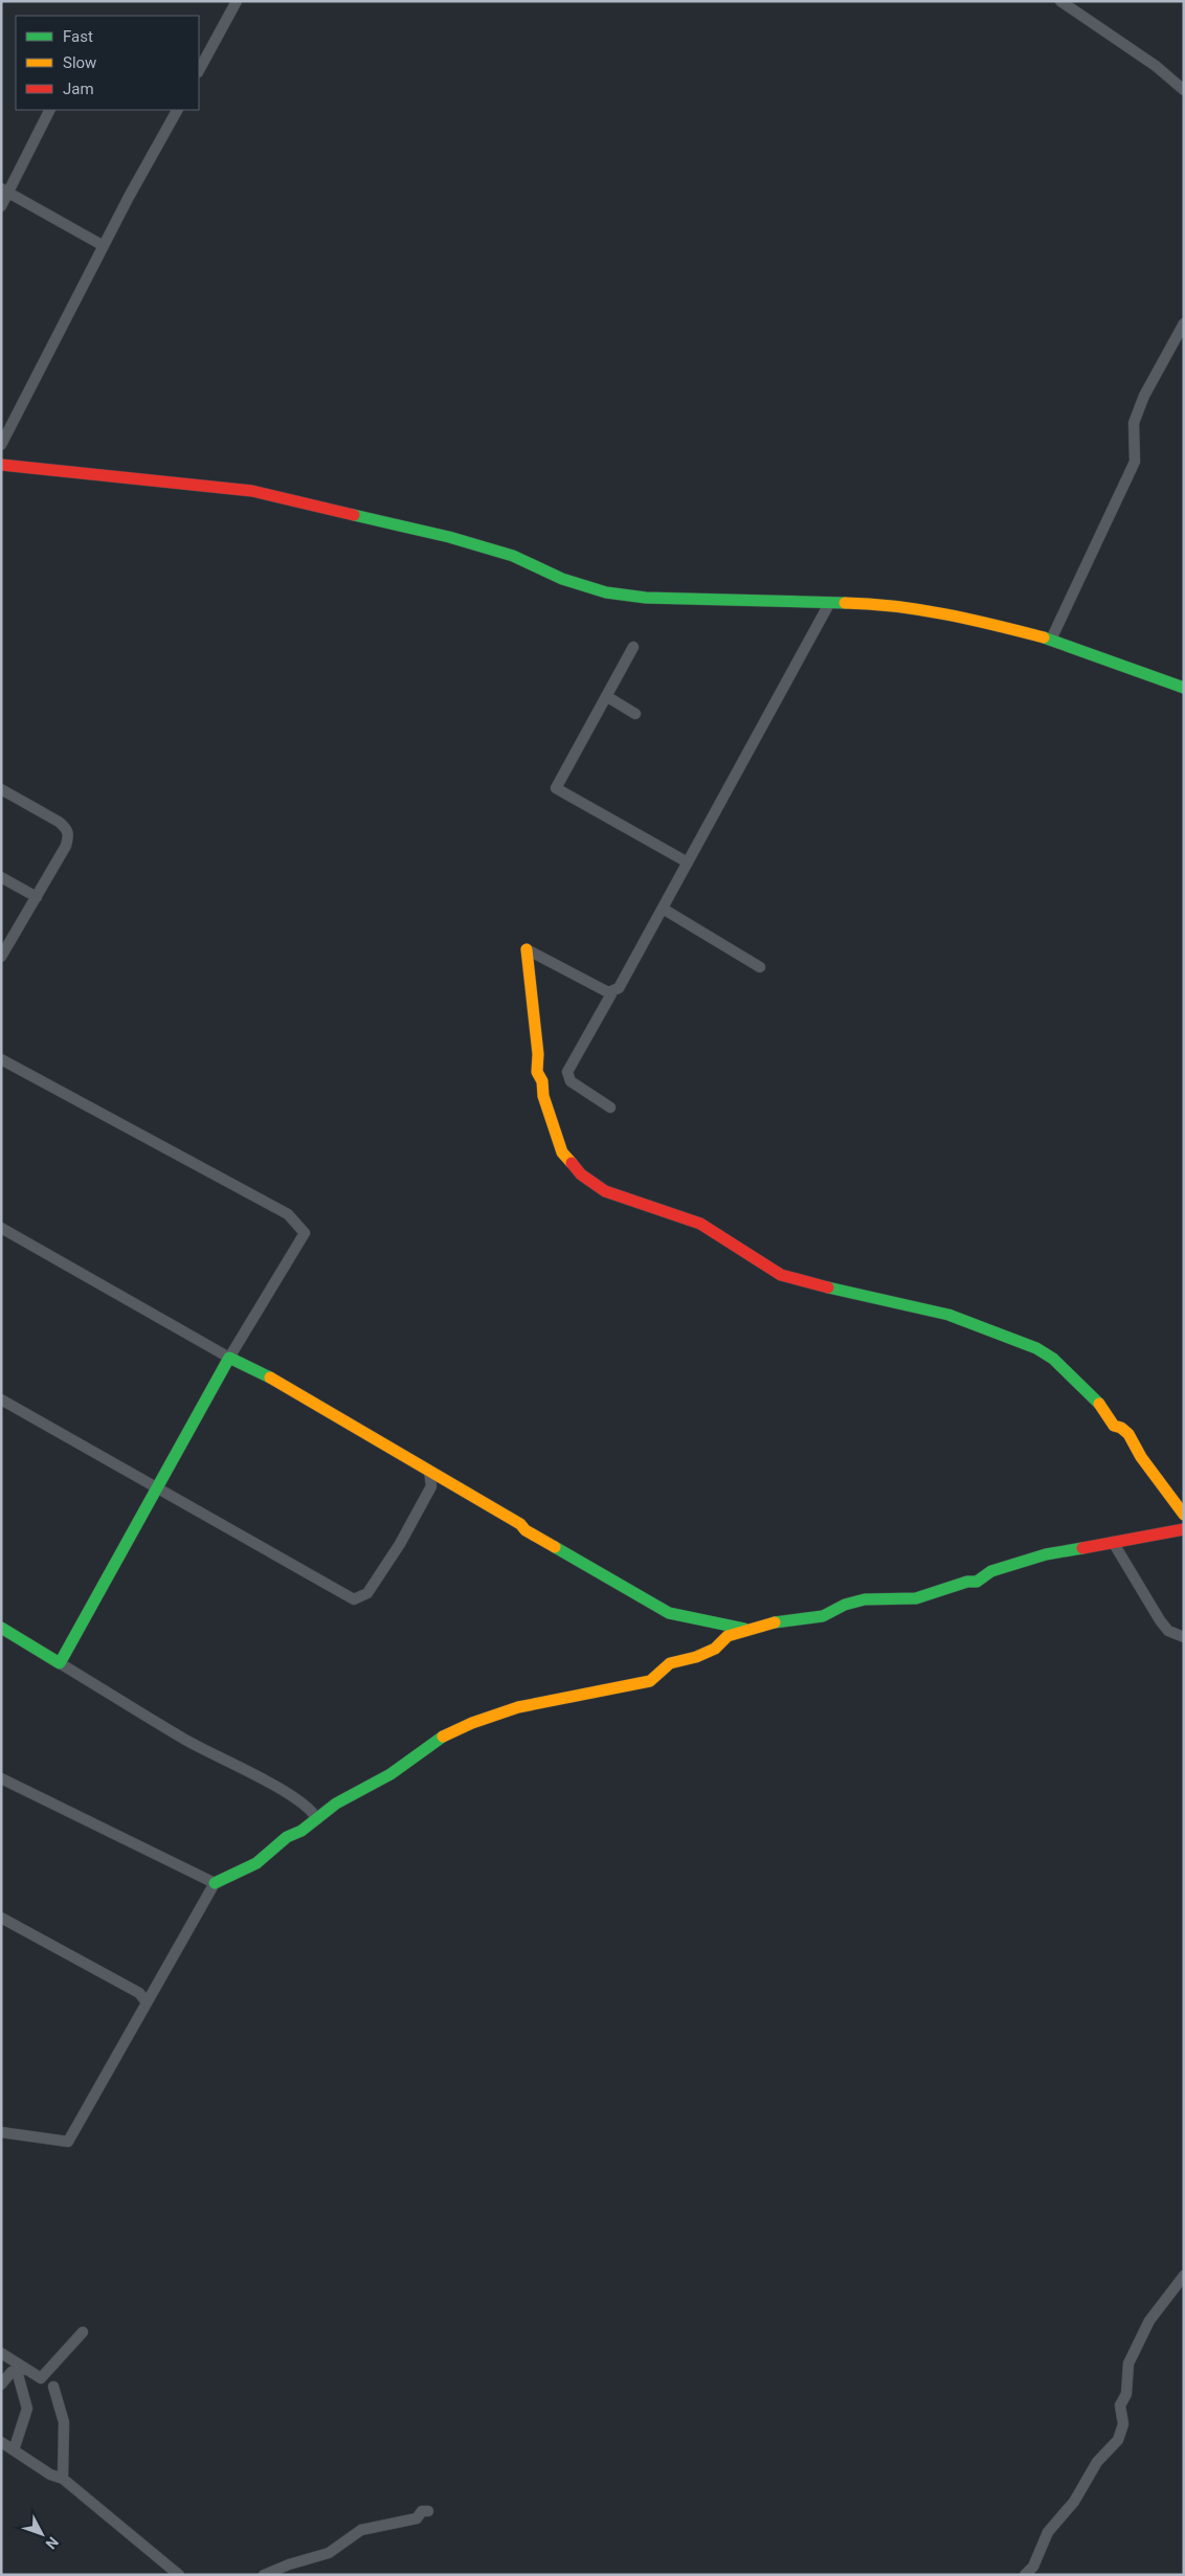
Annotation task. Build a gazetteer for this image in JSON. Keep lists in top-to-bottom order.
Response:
{
  "legend": ["Fast", "Slow", "Jam"],
  "north": "bottom right"
}
